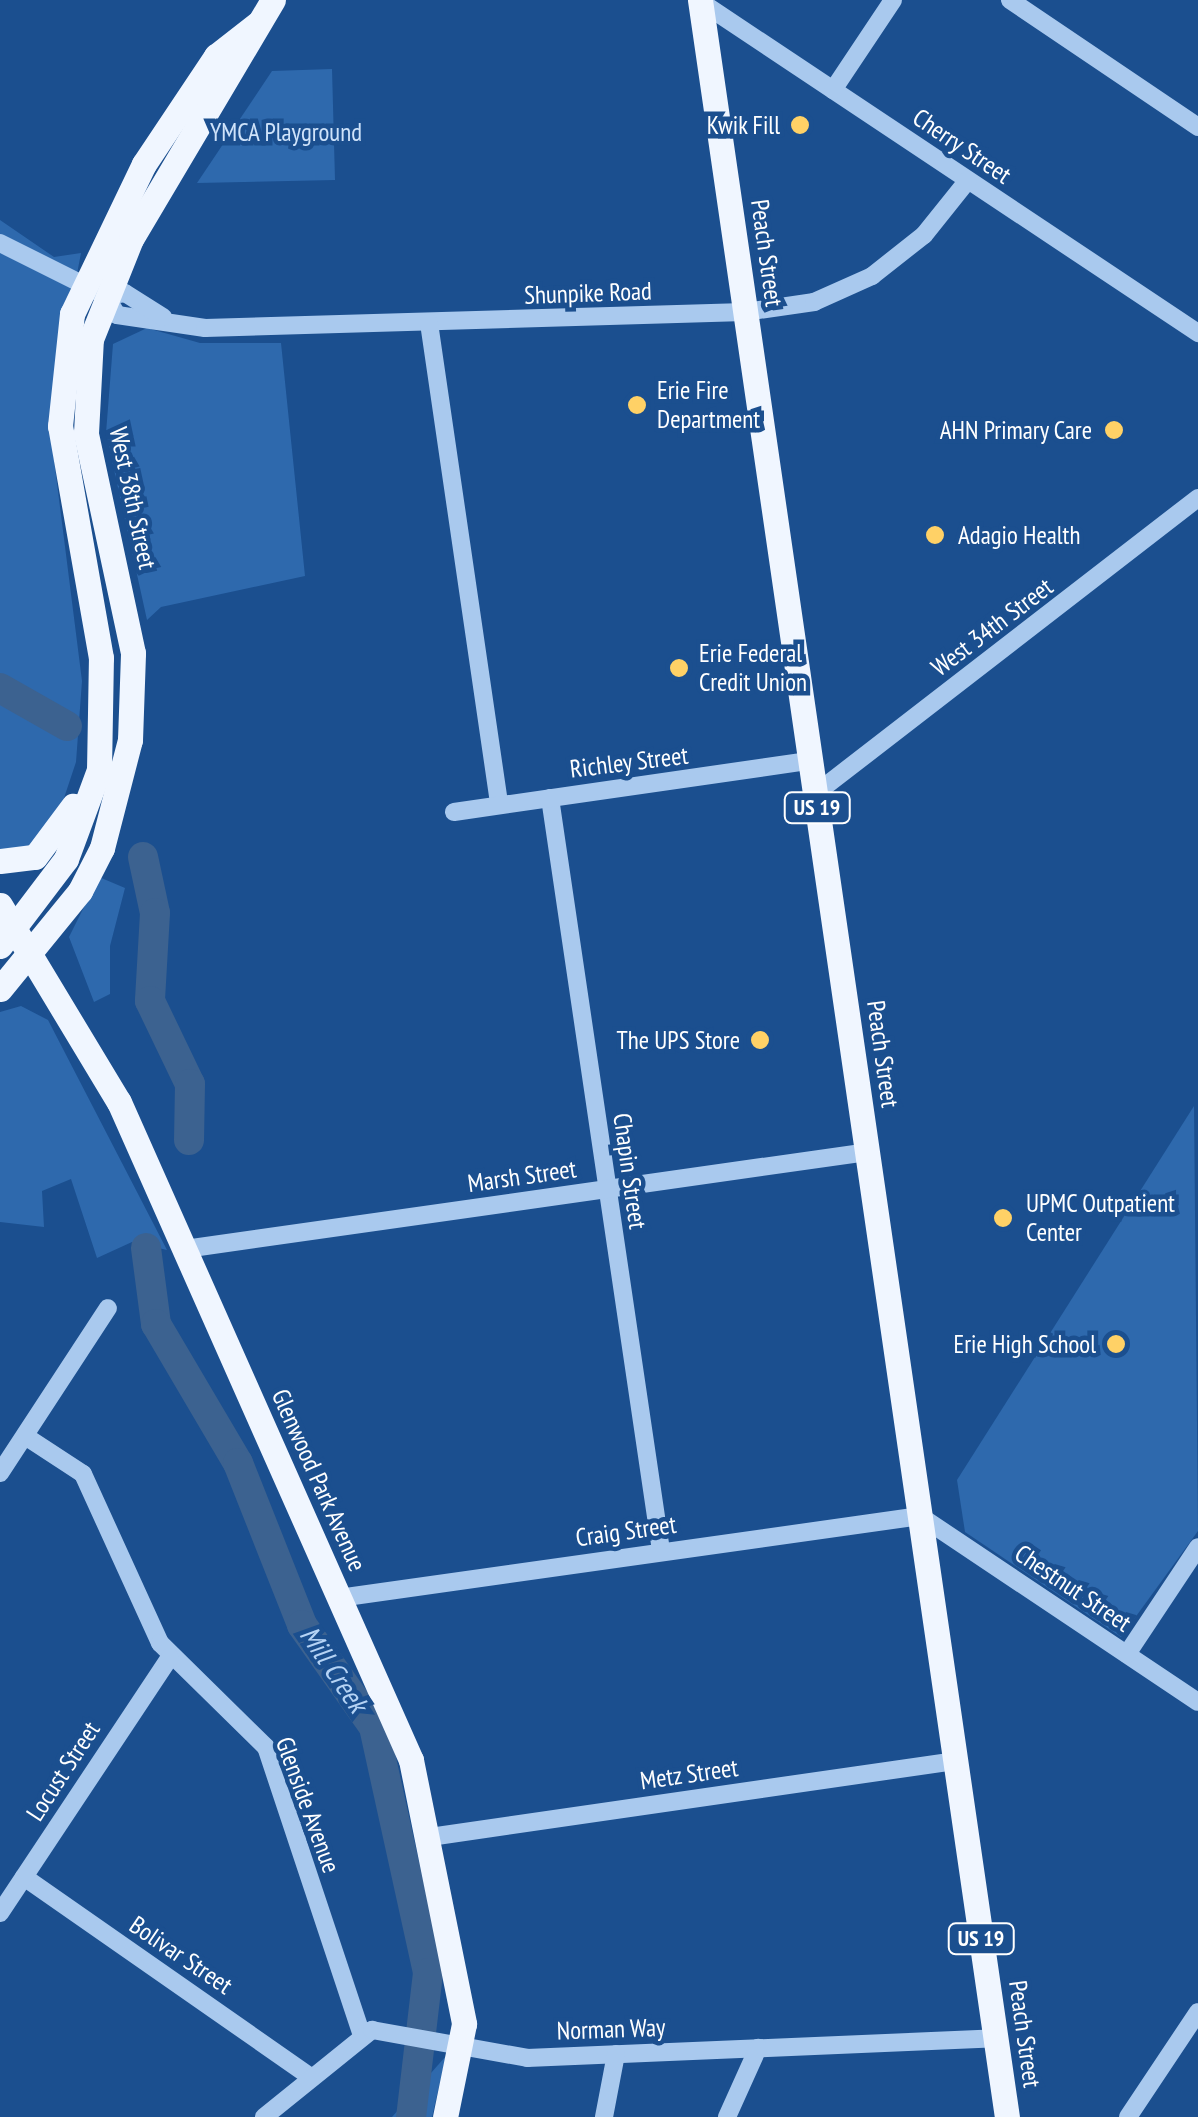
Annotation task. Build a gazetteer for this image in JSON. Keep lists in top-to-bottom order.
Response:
{
  "streets": {
    "main road": [
      "Peach Street",
      "West 38th Street",
      "US 19",
      "Glenwood Park Avenue"
    ],
    "street": [
      "Cherry Street",
      "Shunpike Road",
      "West 34th Street",
      "Richley Street",
      "Chapin Street",
      "Marsh Street",
      "Craig Street",
      "Chestnut Street",
      "Locust Street",
      "Metz Street",
      "Glenside Avenue",
      "Bolivar Street",
      "Norman Way"
    ]
  },
  "crossings": [
    ["Cherry Street", "Peach Street"],
    ["Cherry Street", "Shunpike Road"],
    ["Peach Street", "Shunpike Road"],
    ["Peach Street", "West 34th Street"],
    ["Peach Street", "Richley Street"],
    ["Peach Street", "Marsh Street"],
    ["Peach Street", "Craig Street"],
    ["Peach Street", "Chestnut Street"],
    ["Peach Street", "Metz Street"],
    ["Peach Street", "Norman Way"],
    ["Shunpike Road", "West 38th Street"],
    ["West 38th Street", "Glenwood Park Avenue"],
    ["Richley Street", "Chapin Street"],
    ["Chapin Street", "Marsh Street"],
    ["Chapin Street", "Craig Street"],
    ["Marsh Street", "Glenwood Park Avenue"],
    ["Glenwood Park Avenue", "Craig Street"],
    ["Glenwood Park Avenue", "Metz Street"],
    ["Glenwood Park Avenue", "Norman Way"],
    ["Craig Street", "Chestnut Street"],
    ["Locust Street", "Glenside Avenue"],
    ["Locust Street", "Bolivar Street"],
    ["Glenside Avenue", "Norman Way"]
  ],
  "water": ["Mill Creek"],
  "parks": ["YMCA Playground"],
  "places": [
    "Kwik Fill",
    "Erie Fire Department",
    "AHN Primary Care",
    "Adagio Health",
    "Erie Federal Credit Union",
    "The UPS Store",
    "UPMC Outpatient Center",
    "Erie High School"
  ]
}
